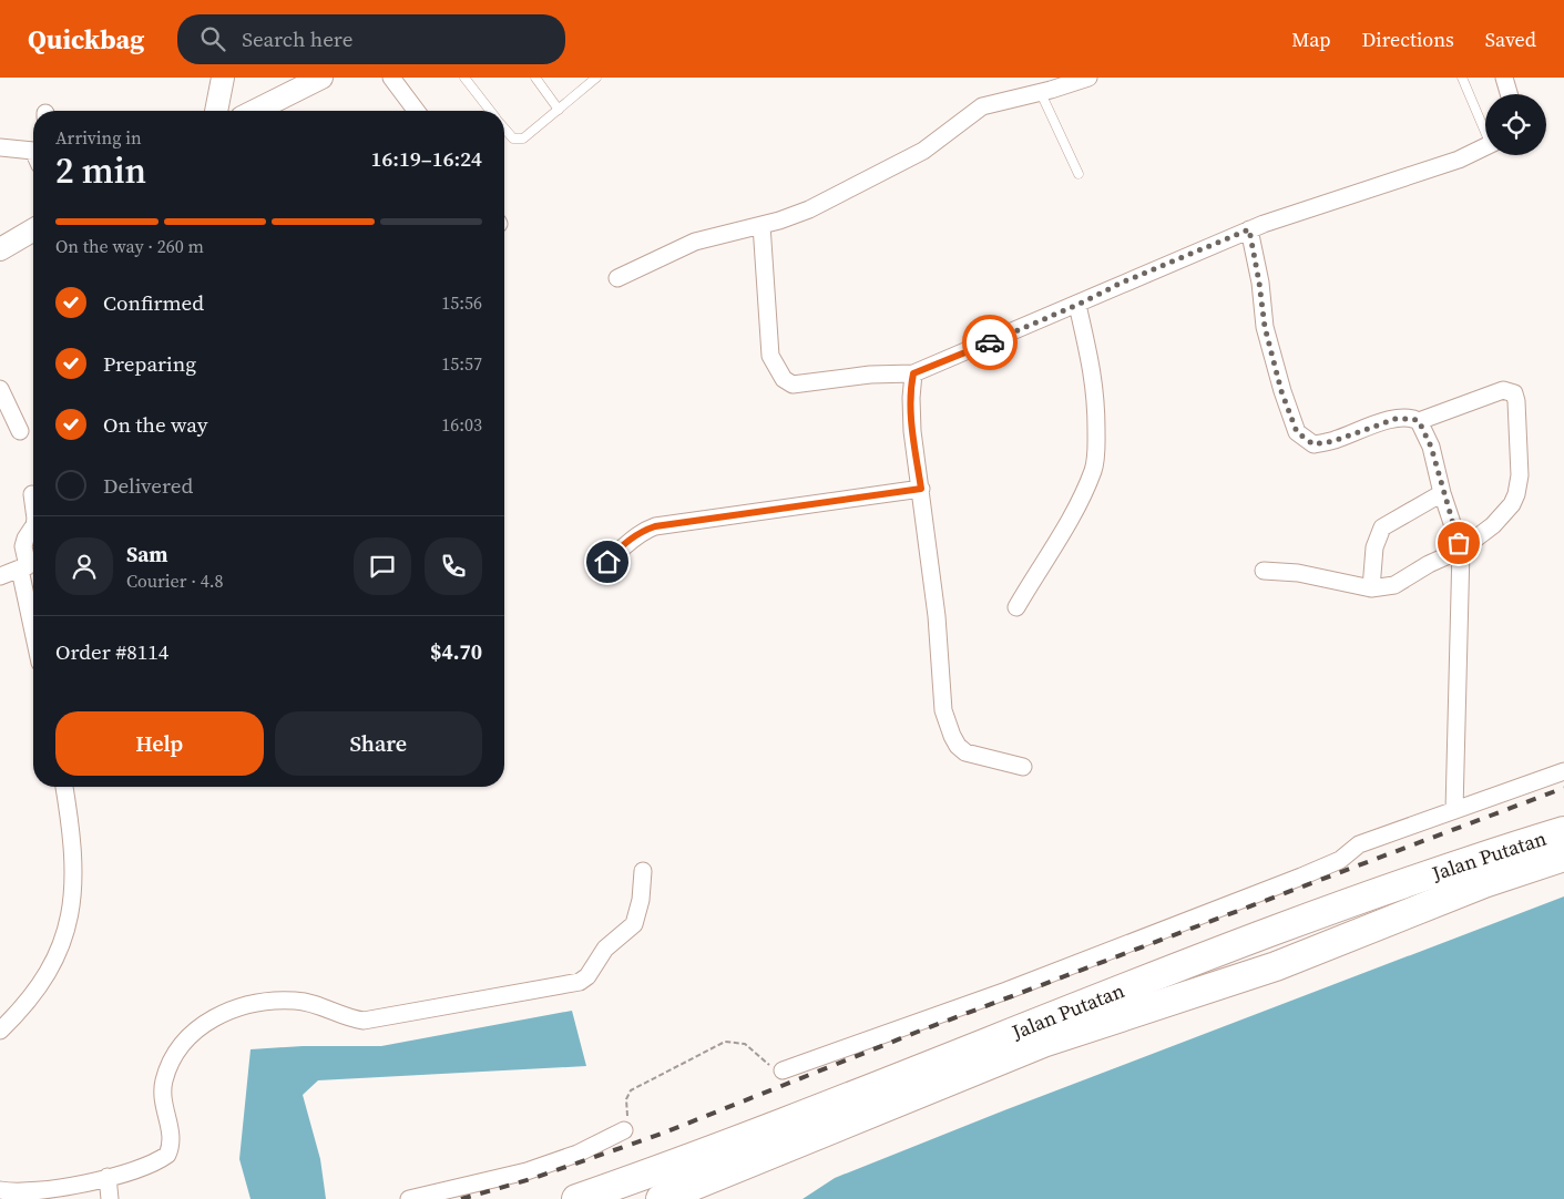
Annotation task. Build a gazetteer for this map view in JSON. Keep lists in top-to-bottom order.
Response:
{
  "streets": {
    "highway": ["Jalan Putatan"]
  },
  "page": {
    "header": "Quickbag",
    "search": "Search here",
    "nav": ["Map", "Directions", "Saved"],
    "heading": ["2 min", "Arriving in", "16:19–16:24"],
    "panel": [
      "Sam",
      "Courier · 4.8",
      "Order #8114",
      "$4.70"
    ],
    "bar": "On the way · 260 m",
    "list": [
      ["Confirmed", "15:56"],
      ["Preparing", "15:57"],
      ["On the way", "16:03"],
      "Delivered"
    ],
    "buttons": ["Help", "Share"]
  }
}
